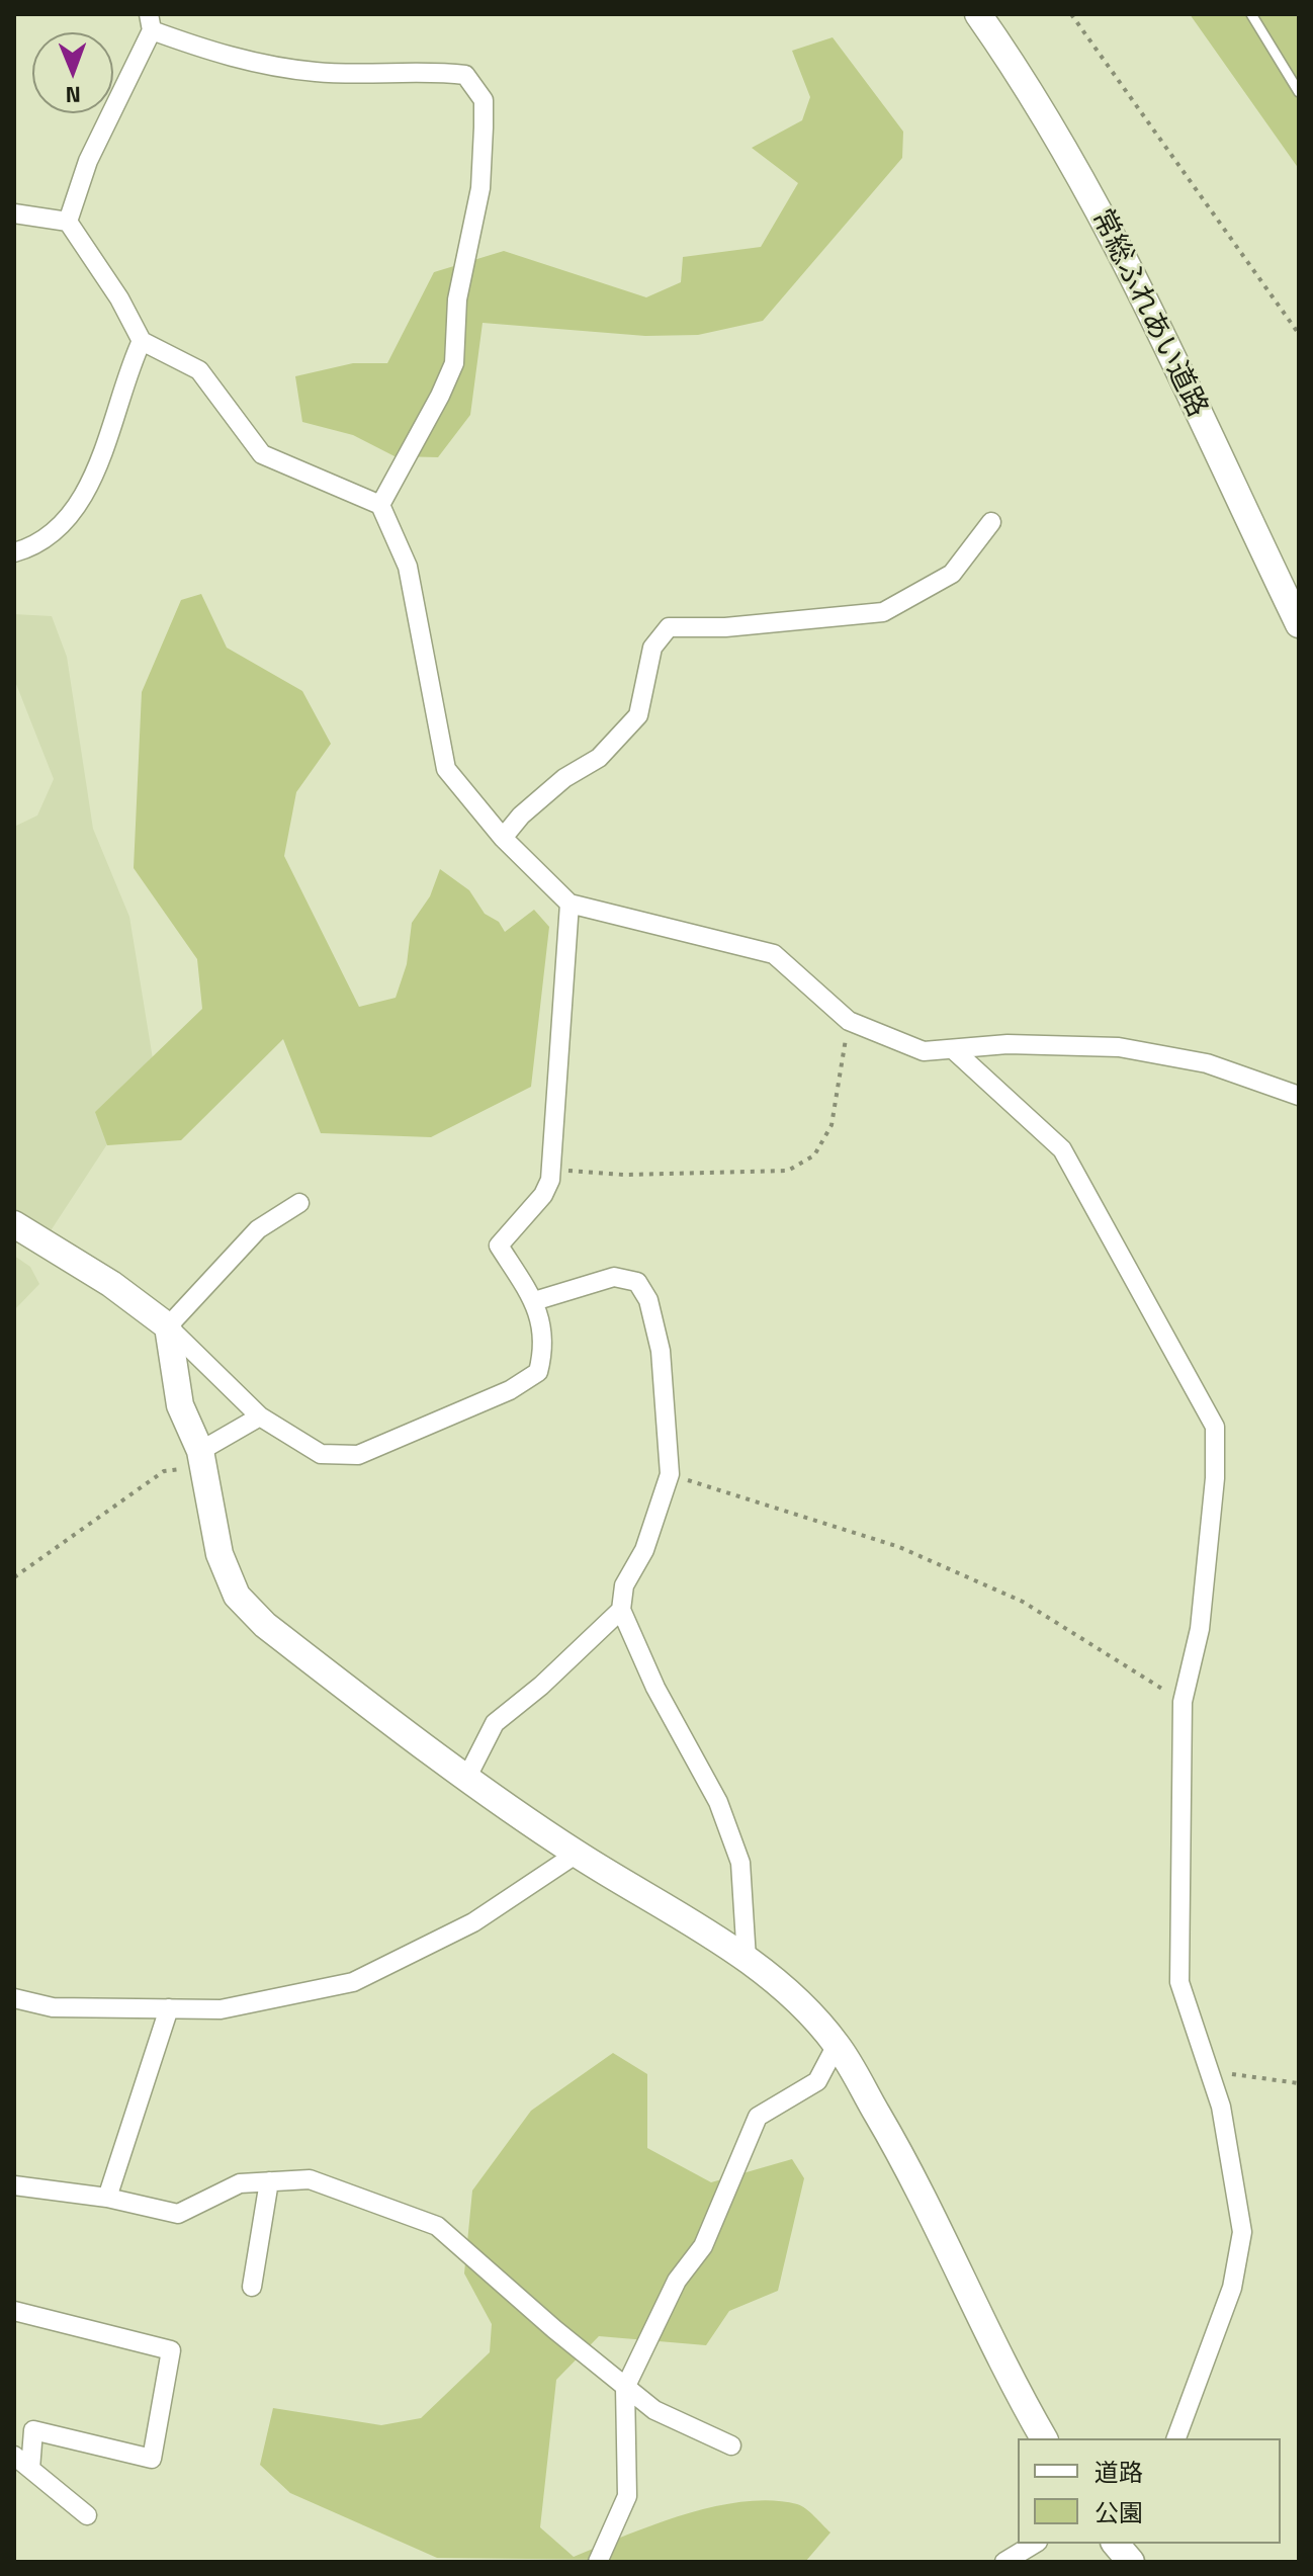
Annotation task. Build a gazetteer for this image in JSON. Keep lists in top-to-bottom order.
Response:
{
  "streets": {
    "street": ["常総ふれあい道路"]
  },
  "legend": ["道路", "公園"],
  "north": "bottom"
}
